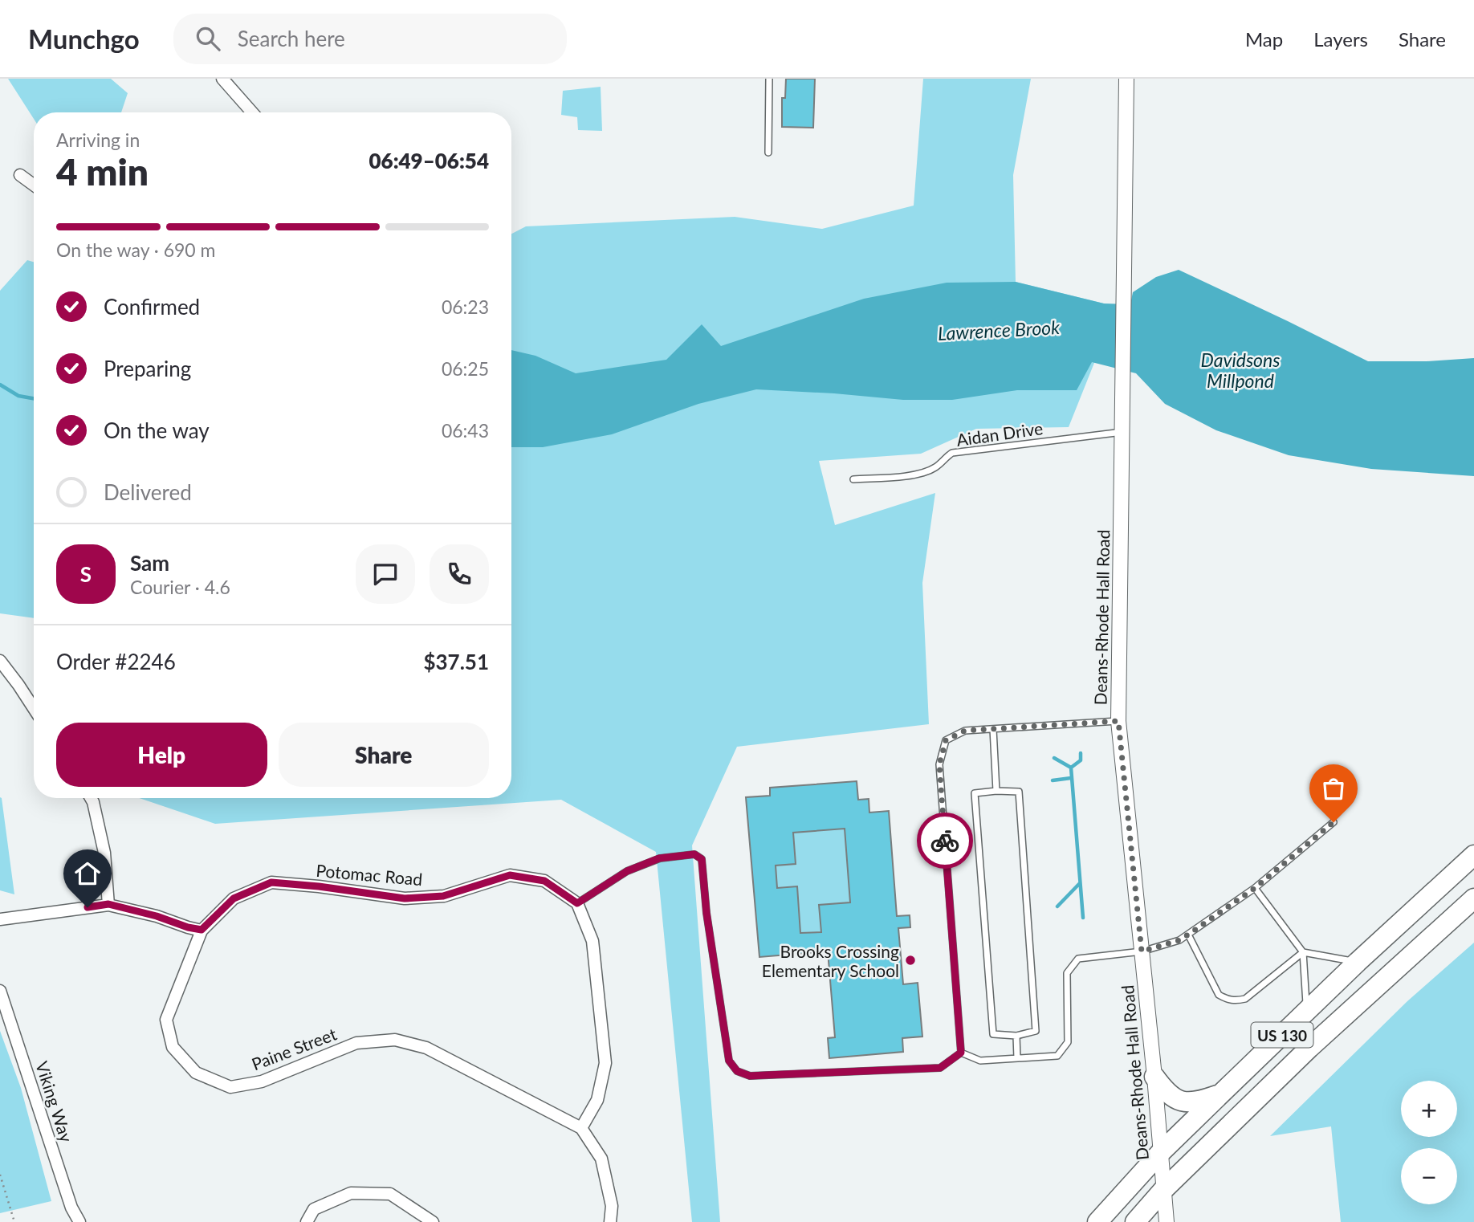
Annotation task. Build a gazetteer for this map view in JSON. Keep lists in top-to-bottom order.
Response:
{
  "streets": {
    "highway": ["US 130"],
    "street": [
      "Deans-Rhode Hall Road",
      "Potomac Road",
      "Paine Street",
      "Viking Way"
    ],
    "lane": ["Aidan Drive"]
  },
  "crossings": [
    ["Aidan Drive", "Deans-Rhode Hall Road"],
    ["Deans-Rhode Hall Road", "US 130"],
    ["Potomac Road", "Paine Street"]
  ],
  "water": ["Lawrence Brook", "Davidsons Millpond"],
  "places": ["Brooks Crossing Elementary School"],
  "page": {
    "header": "Munchgo",
    "search": "Search here",
    "nav": ["Map", "Layers", "Share"],
    "heading": ["4 min", "Arriving in", "06:49–06:54"],
    "panel": [
      "Sam",
      "Courier · 4.6",
      "Order #2246",
      "$37.51"
    ],
    "bar": "On the way · 690 m",
    "list": [
      ["Confirmed", "06:23"],
      ["Preparing", "06:25"],
      ["On the way", "06:43"],
      "Delivered"
    ],
    "round": "S",
    "buttons": ["Help", "Share"],
    "map_buttons": ["+", "−"]
  }
}
